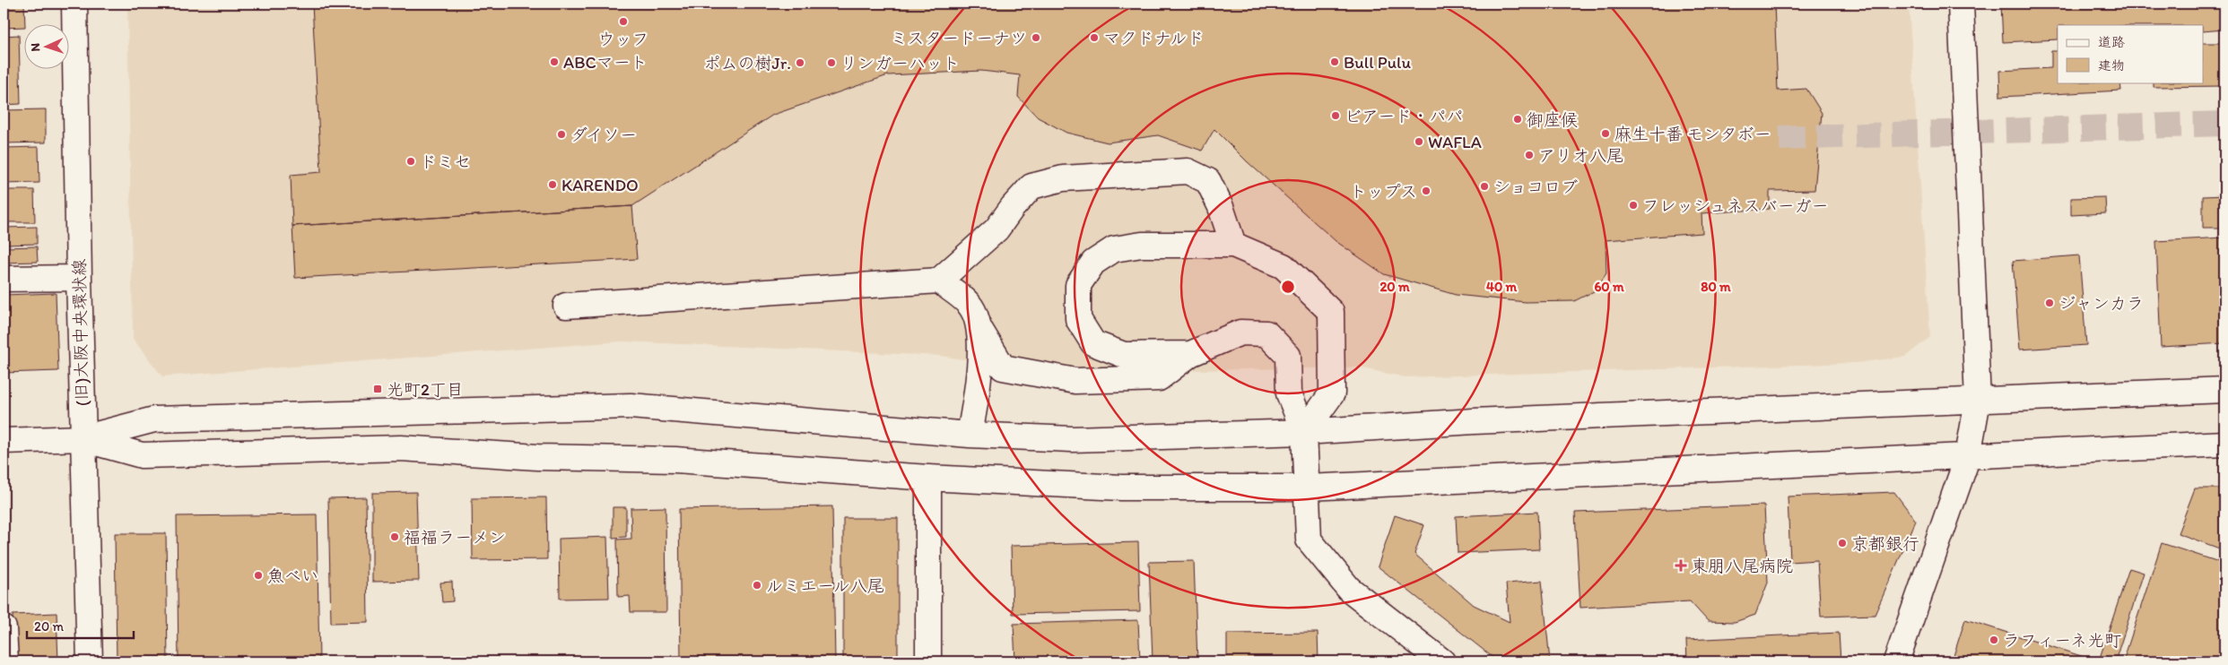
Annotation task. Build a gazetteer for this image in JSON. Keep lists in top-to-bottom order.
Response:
{
  "streets": {
    "street": ["(旧)大阪中央環状線"]
  },
  "places": {
    "other": [
      "ウッフ",
      "ミスタードーナツ",
      "マクドナルド",
      "ABCマート",
      "Bull Pulu",
      "ポムの樹Jr.",
      "リンガーハット",
      "ビアード・パパ",
      "御座候",
      "麻生十番 モンタボー",
      "ダイソー",
      "WAFLA",
      "アリオ八尾",
      "ドミセ",
      "KARENDO",
      "ショコロブ",
      "トップス",
      "フレッシュネスバーガー",
      "ジャンカラ",
      "福福ラーメン",
      "京都銀行",
      "魚べい",
      "ルミエール八尾",
      "ラフィーネ光町"
    ],
    "transit": ["光町2丁目"],
    "health": ["東朋八尾病院"]
  },
  "legend": ["道路", "建物"],
  "scale_bar": "20 m",
  "north": "left",
  "rings": [
    "20 m",
    "40 m",
    "60 m",
    "80 m"
  ]
}
